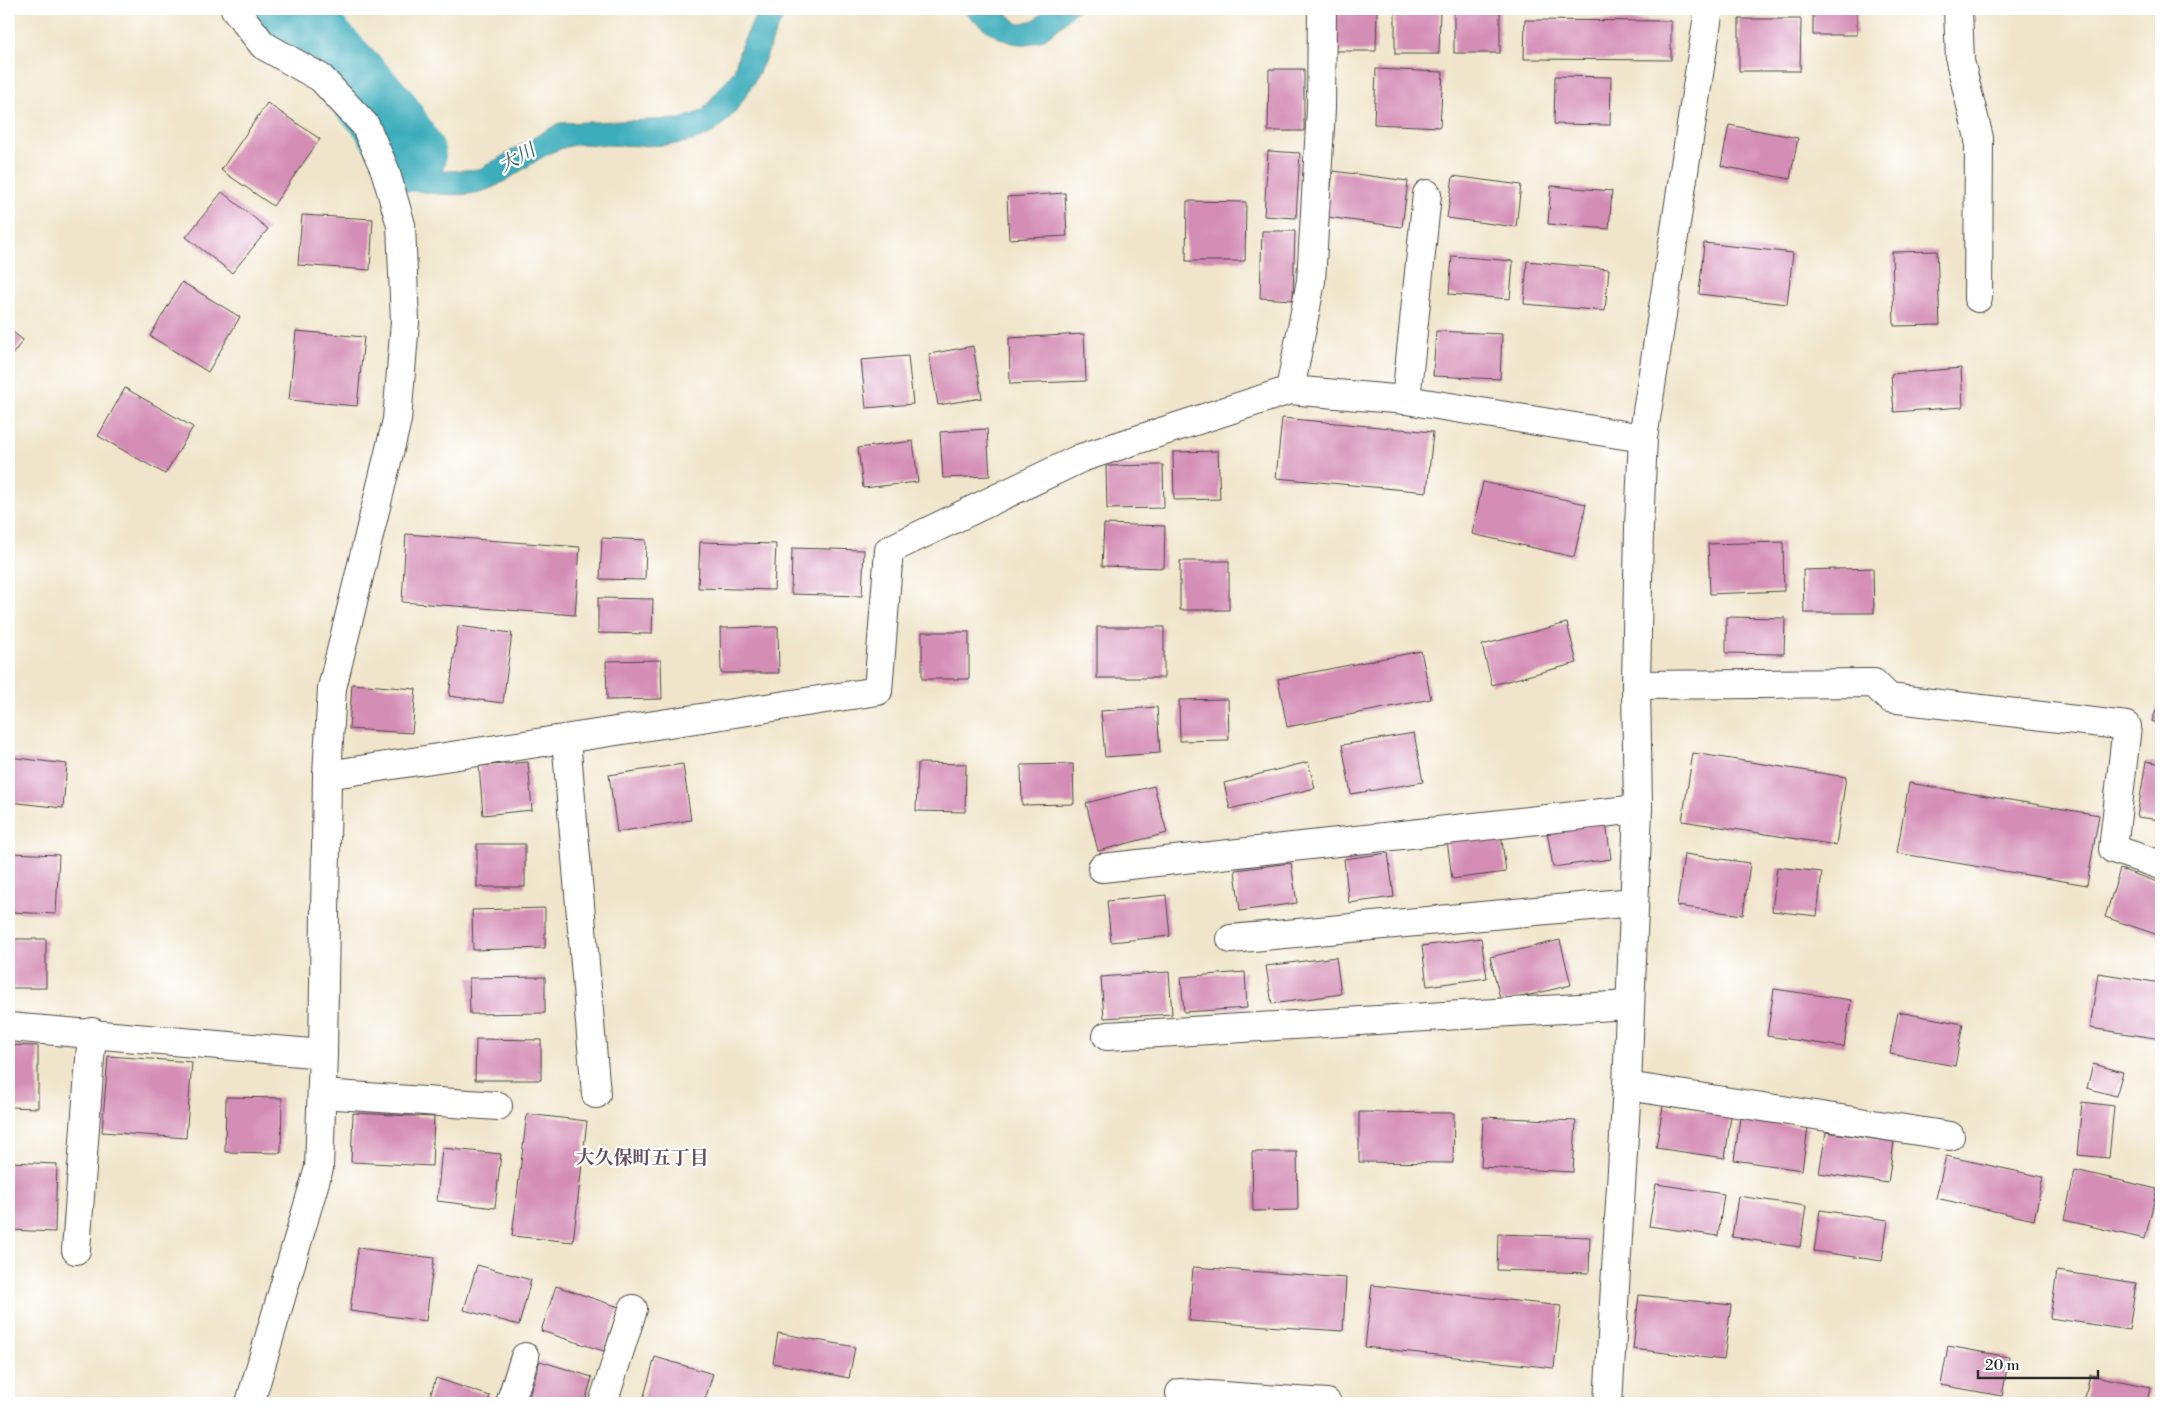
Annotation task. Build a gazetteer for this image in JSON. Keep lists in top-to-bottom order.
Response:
{
  "districts": ["大久保町五丁目"],
  "water": ["大川"],
  "scale_bar": "20 m"
}
